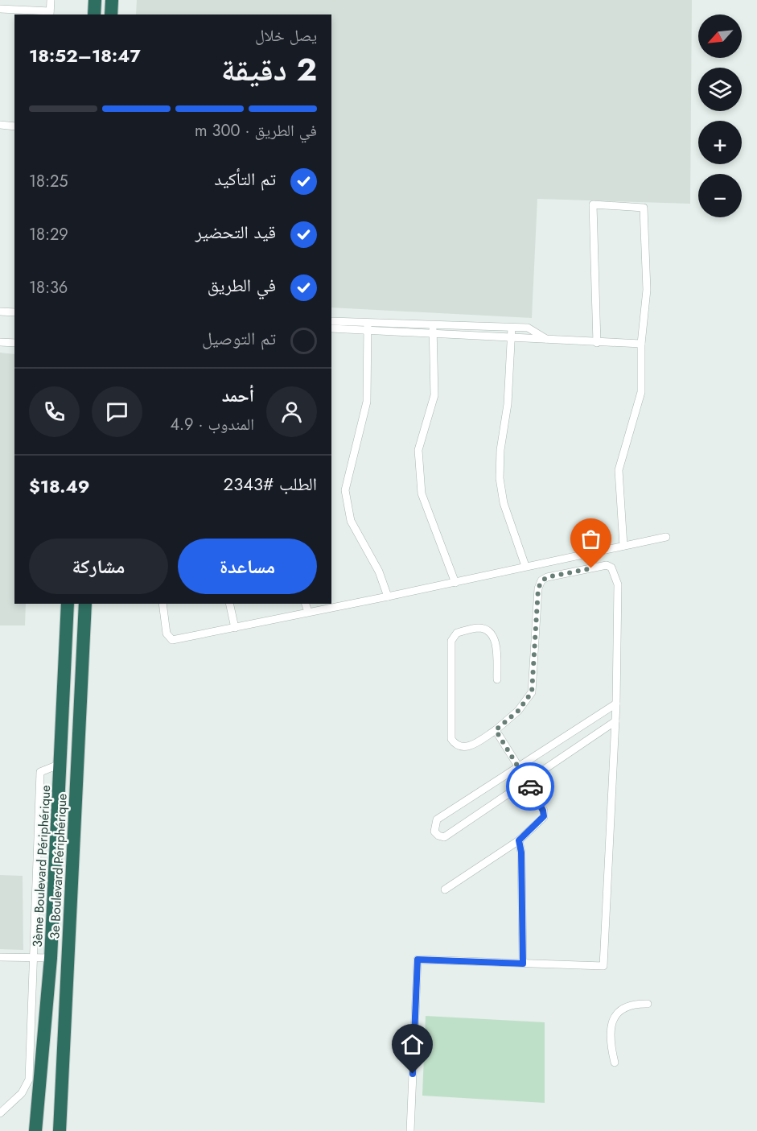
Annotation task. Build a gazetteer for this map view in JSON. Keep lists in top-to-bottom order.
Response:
{
  "streets": {
    "highway": ["3ème Boulevard Périphérique", "3e Boulevard Périphérique"]
  },
  "north": "bottom left",
  "page": {
    "map_buttons": ["+", "−"],
    "heading": ["2 دقيقة", "يصل خلال", "18:47–18:52"],
    "panel": [
      "أحمد",
      "المندوب · 4.9",
      "الطلب #2343",
      "$18.49"
    ],
    "bar": "في الطريق · 300 m",
    "list": [
      ["تم التأكيد", "18:25"],
      ["قيد التحضير", "18:29"],
      ["في الطريق", "18:36"],
      "تم التوصيل"
    ],
    "buttons": ["مساعدة", "مشاركة"]
  }
}
